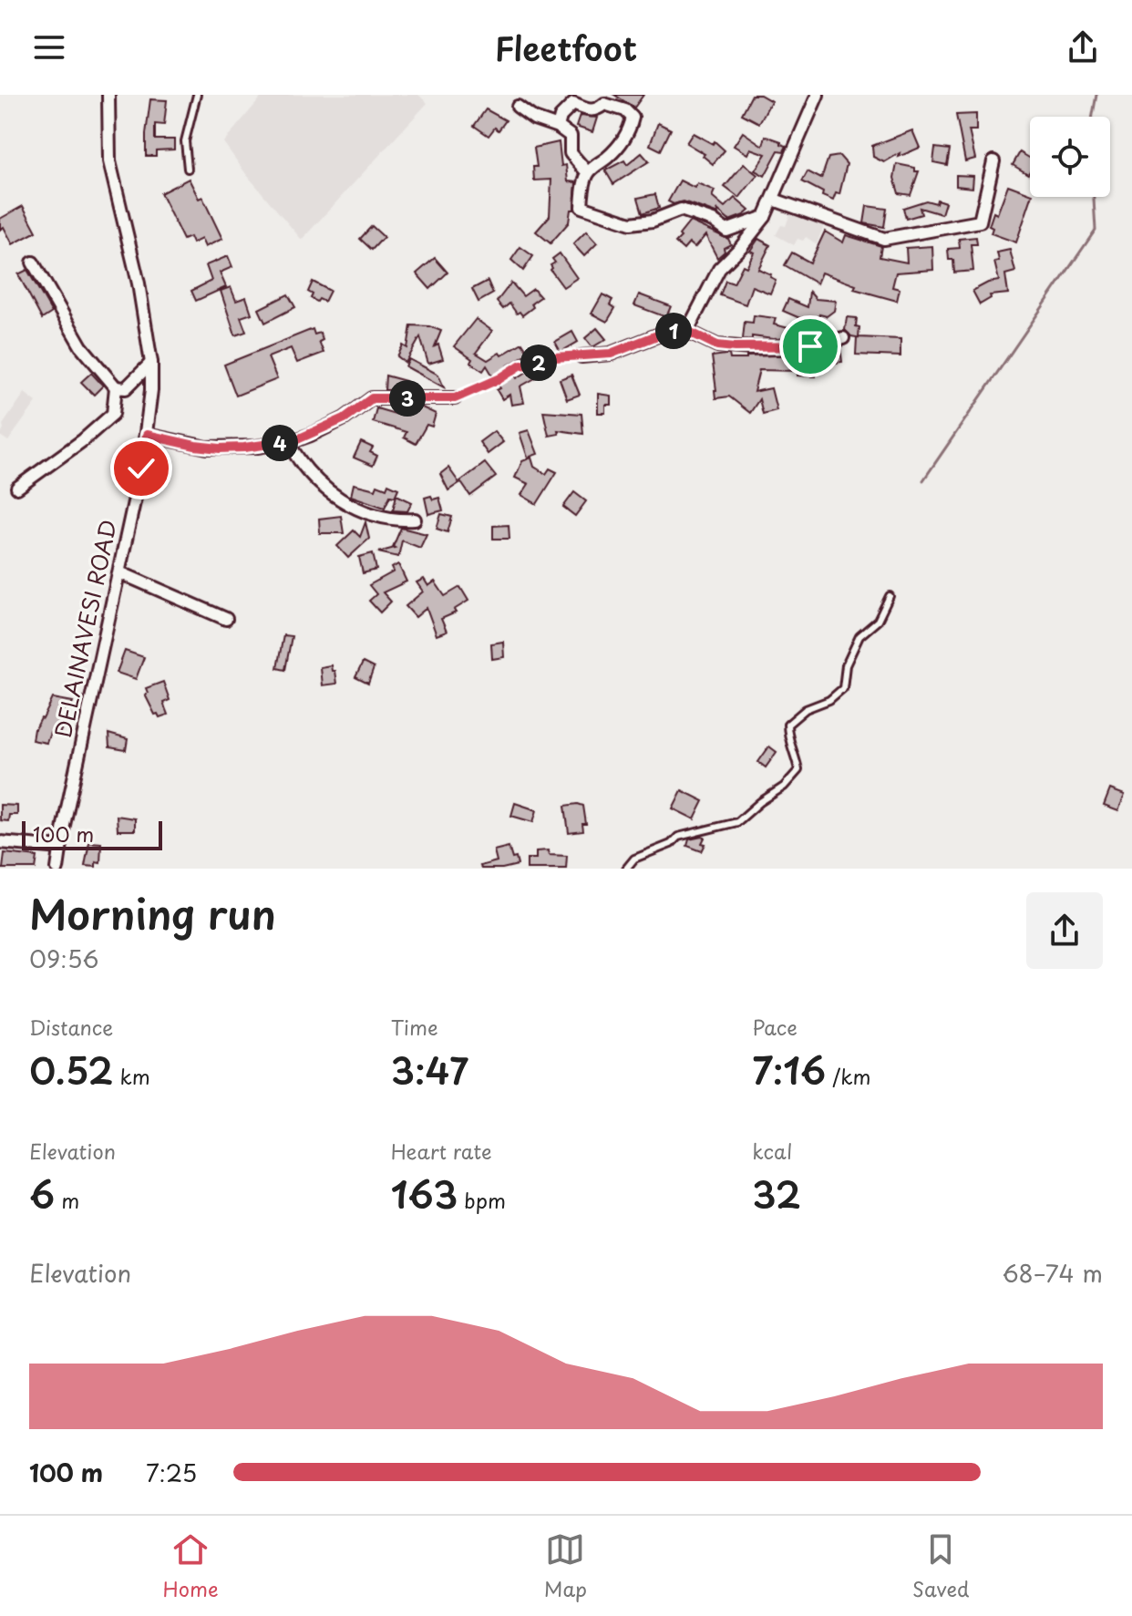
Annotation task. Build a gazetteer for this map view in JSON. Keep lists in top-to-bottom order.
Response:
{
  "streets": {
    "street": ["DELAINAVESI ROAD"]
  },
  "scale_bar": "100 m",
  "page": {
    "header": "Fleetfoot",
    "pins": [
      "1",
      "2",
      "3",
      "4"
    ],
    "scale": "100 m",
    "heading": ["Morning run", "09:56"],
    "stats": [
      ["Distance", "0.52 km"],
      ["Time", "3:47"],
      ["Pace", "7:16 /km"],
      ["Elevation", "6 m"],
      ["Heart rate", "163 bpm"],
      ["kcal", "32"]
    ],
    "chart": ["Elevation", "68–74 m"],
    "list": [
      {
        "name": "100 m",
        "note": "7:25"
      }
    ],
    "tabs": ["Home", "Map", "Saved"]
  }
}
